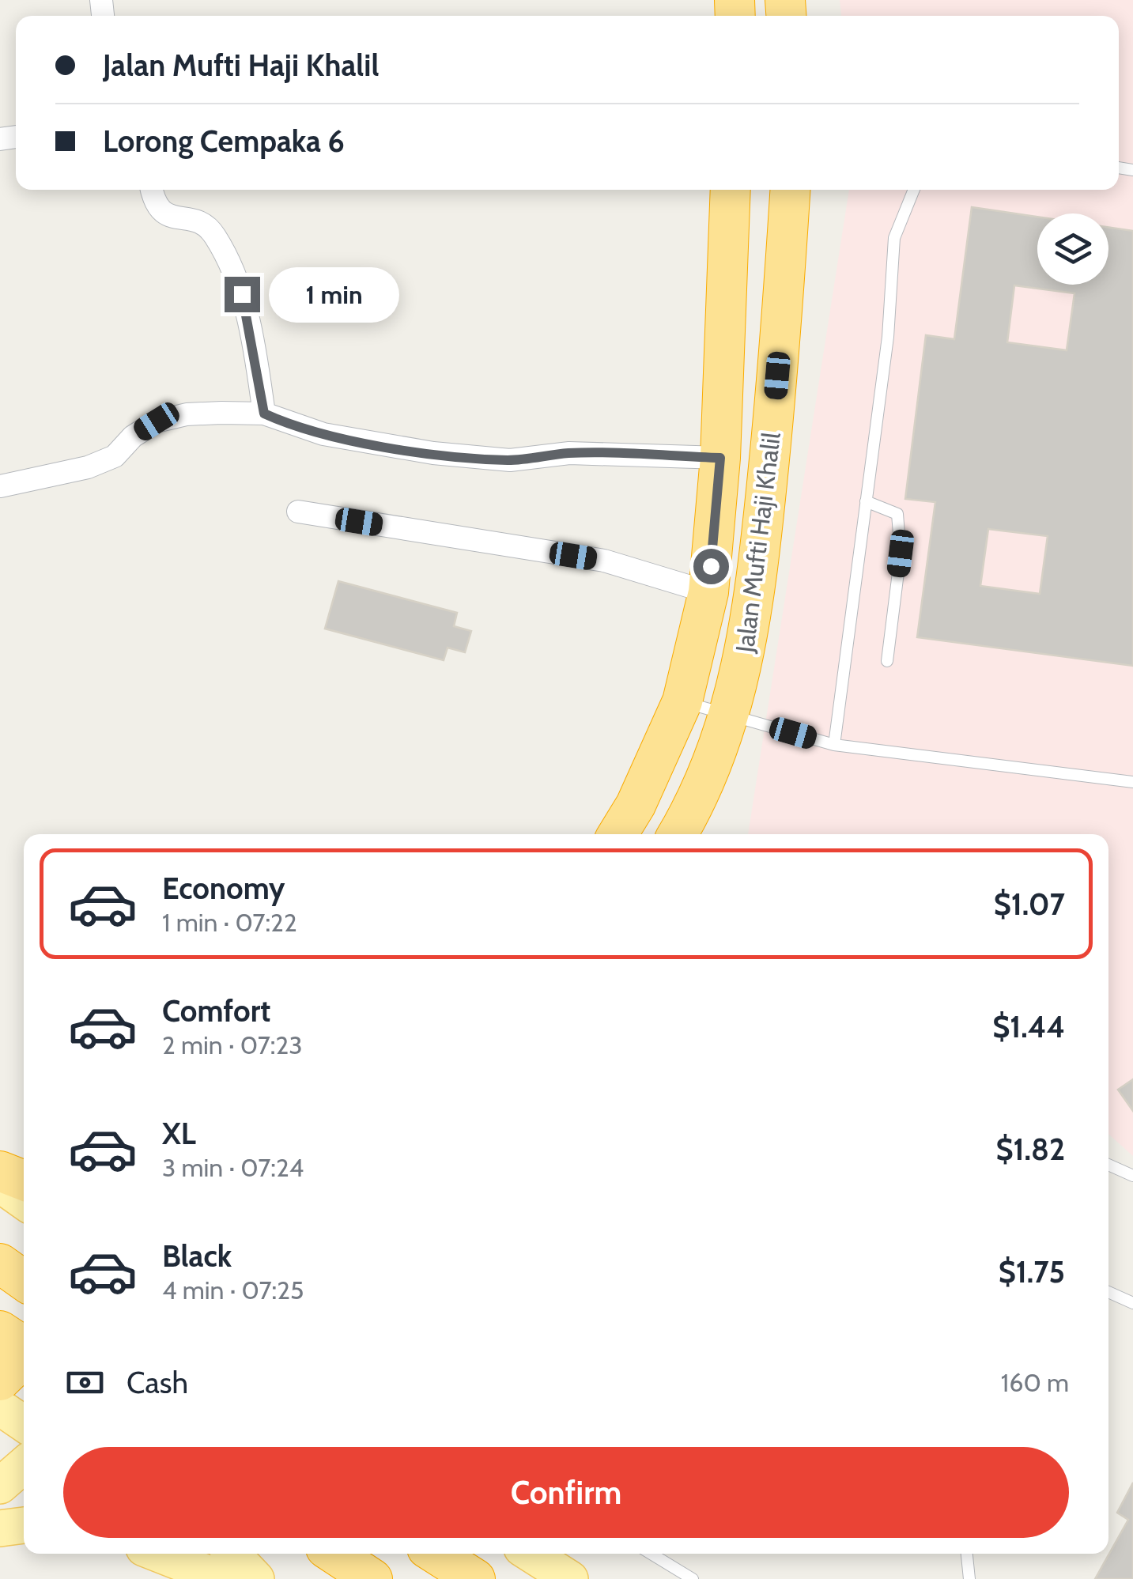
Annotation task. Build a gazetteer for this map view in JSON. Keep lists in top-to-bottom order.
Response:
{
  "streets": {
    "highway": ["Jalan Mufti Haji Khalil"]
  },
  "page": {
    "banner": ["Jalan Mufti Haji Khalil", "Lorong Cempaka 6"],
    "bubble": "1 min",
    "list": [
      {
        "name": "Economy",
        "note": "1 min · 07:22",
        "value": "$1.07"
      },
      {
        "name": "Comfort",
        "note": "2 min · 07:23",
        "value": "$1.44"
      },
      {
        "name": "XL",
        "note": "3 min · 07:24",
        "value": "$1.82"
      },
      {
        "name": "Black",
        "note": "4 min · 07:25",
        "value": "$1.75"
      }
    ],
    "pay": ["Cash", "160 m"],
    "buttons": "Confirm"
  }
}
